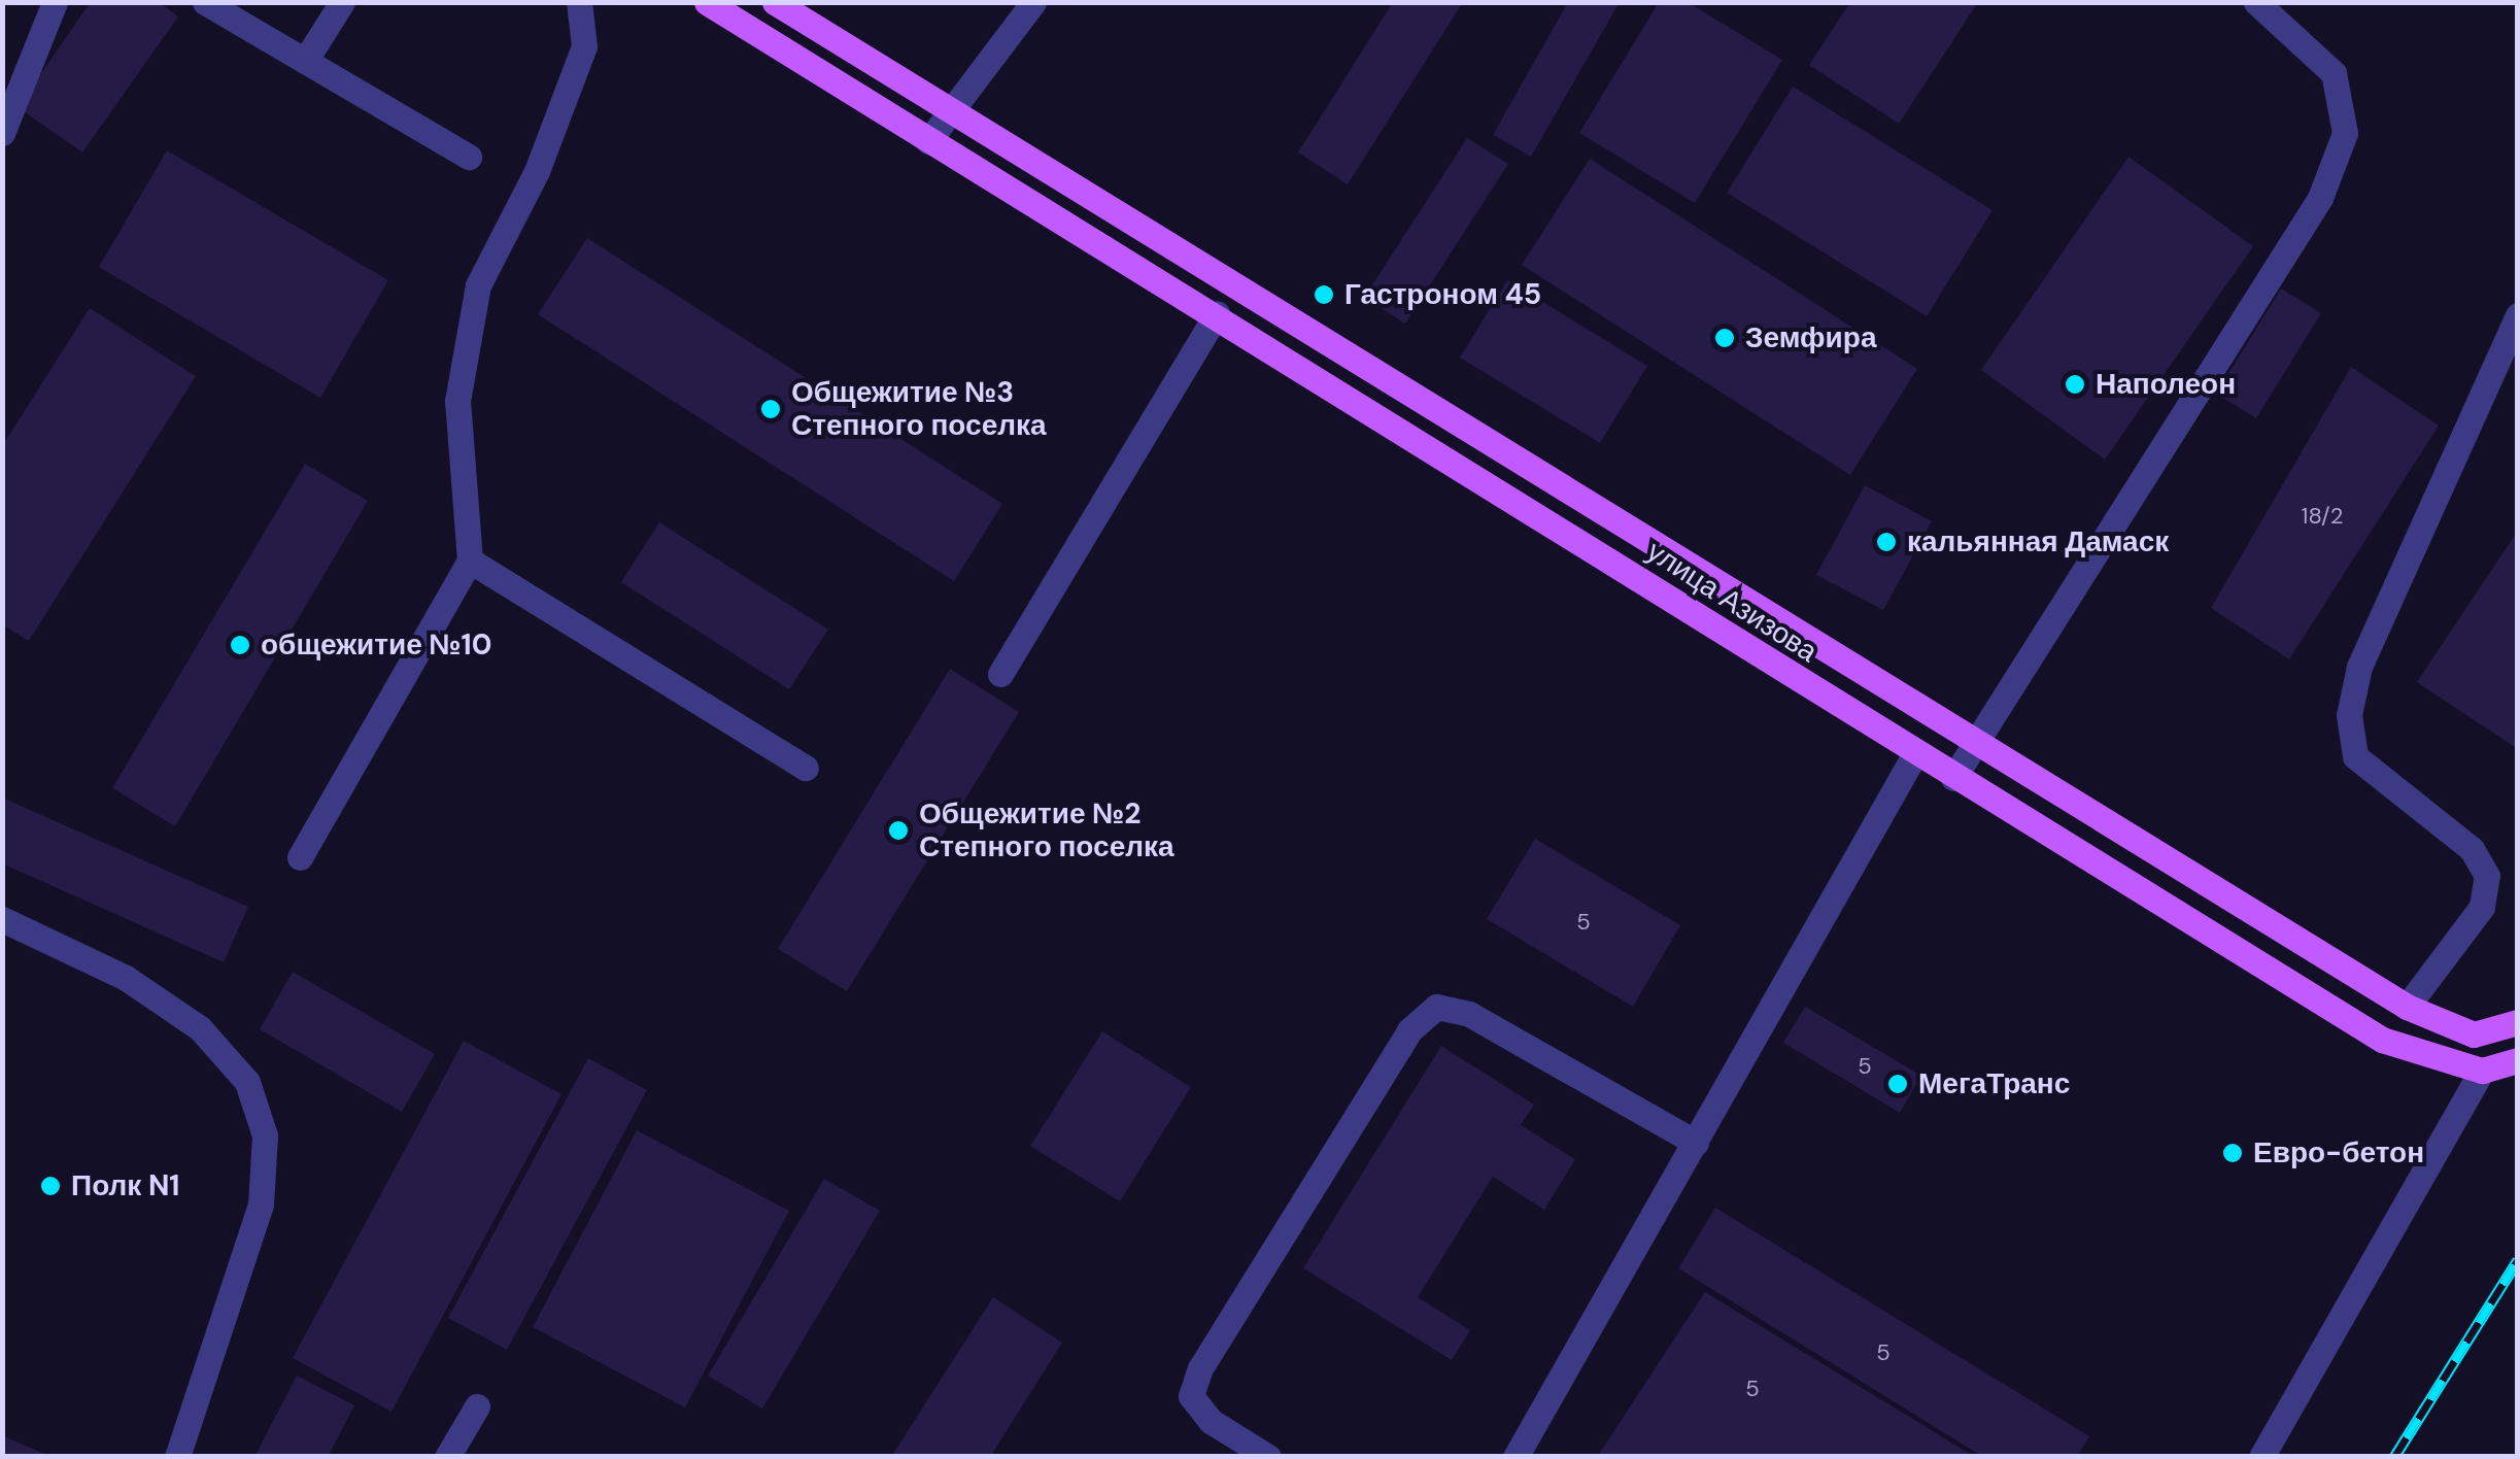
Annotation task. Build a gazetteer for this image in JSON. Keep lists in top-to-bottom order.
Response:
{
  "streets": {
    "main road": ["улица Азизова"]
  },
  "places": [
    "Гастроном 45",
    "Земфира",
    "Наполеон",
    "Общежитие №3 Степного поселка",
    "кальянная Дамаск",
    "общежитие №10",
    "Общежитие №2 Степного поселка",
    "МегаТранс",
    "Евро-бетон",
    "Полк N1"
  ],
  "house_numbers": [
    "18/2",
    "5",
    "5",
    "5",
    "5"
  ]
}
